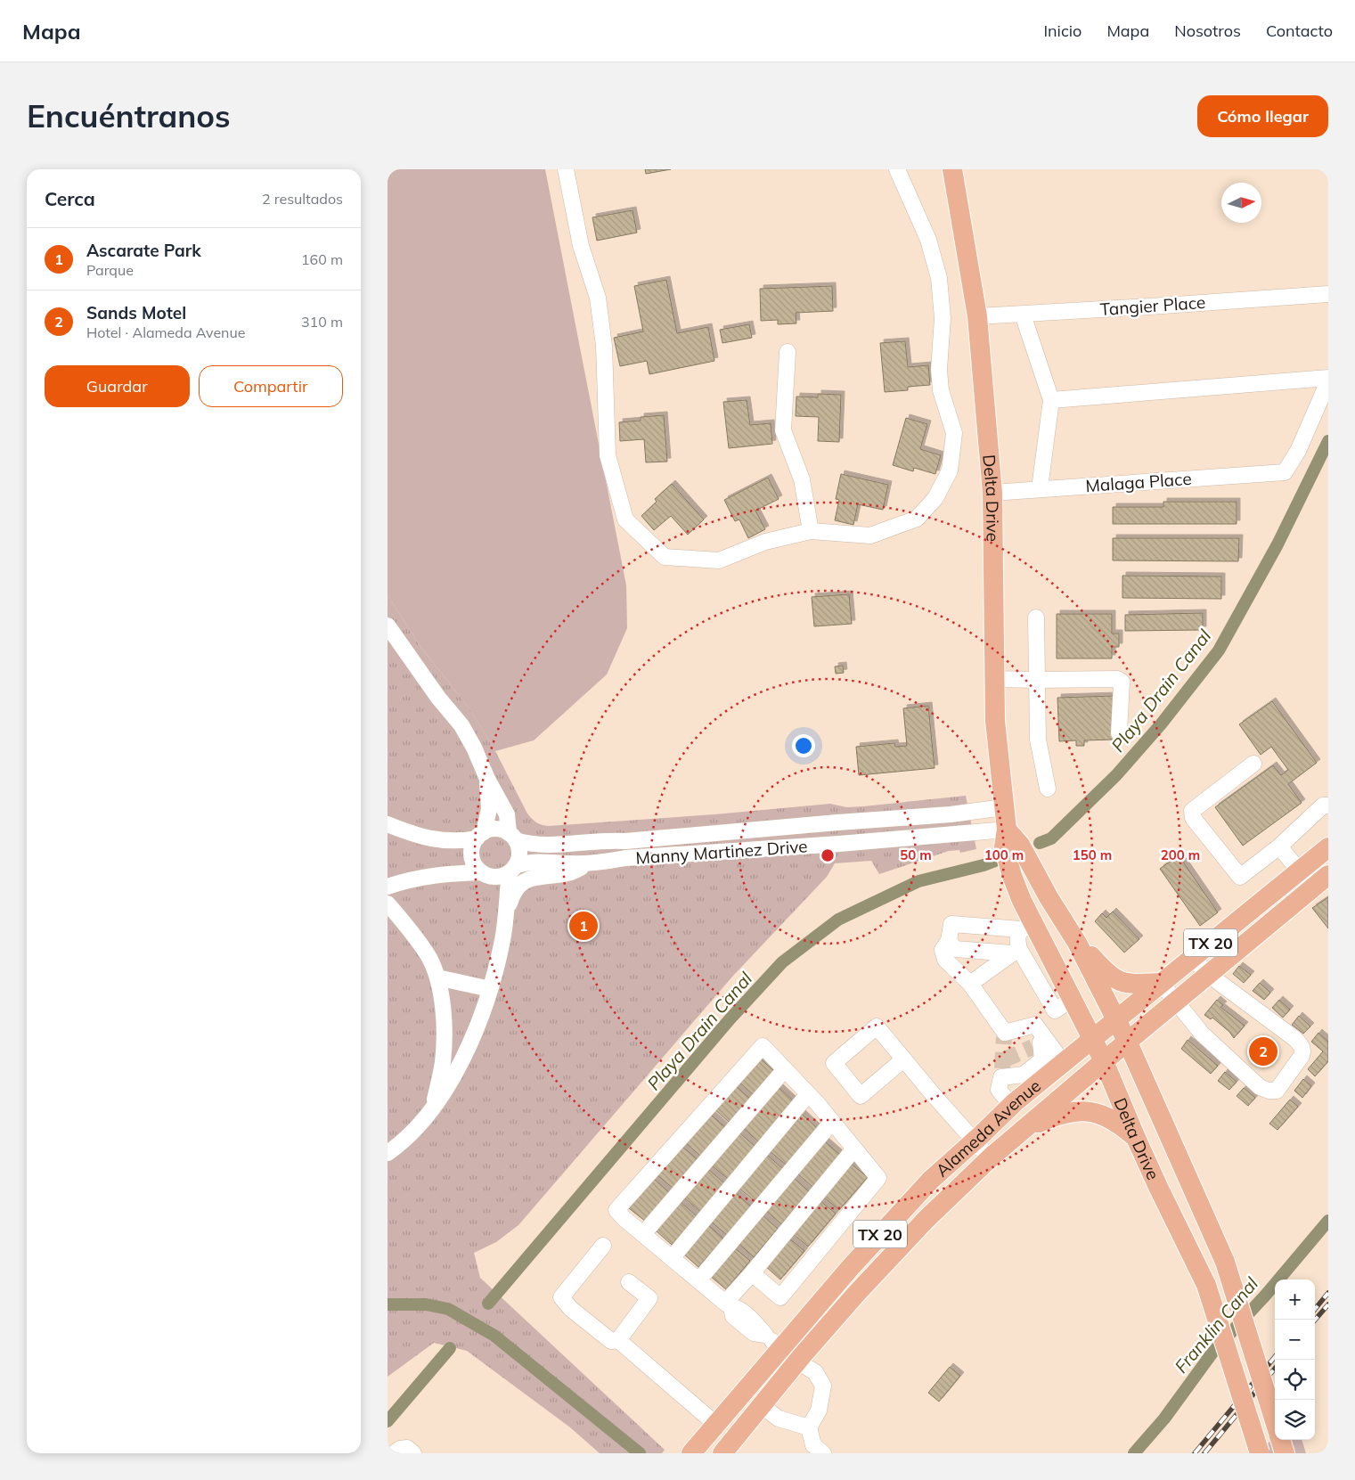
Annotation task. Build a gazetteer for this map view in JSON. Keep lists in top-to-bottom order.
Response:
{
  "streets": {
    "main road": ["Delta Drive", "TX 20", "Alameda Avenue"],
    "street": ["Tangier Place", "Malaga Place", "Manny Martinez Drive"]
  },
  "crossings": [
    ["Tangier Place", "Delta Drive"],
    ["Malaga Place", "Delta Drive"],
    ["Delta Drive", "Manny Martinez Drive"],
    ["Delta Drive", "Alameda Avenue"]
  ],
  "water": ["Playa Drain Canal", "Franklin Canal"],
  "north": "right",
  "page": {
    "header": "Mapa",
    "nav": [
      "Inicio",
      "Mapa",
      "Nosotros",
      "Contacto"
    ],
    "buttons": [
      "Cómo llegar",
      ["Guardar", "Compartir"]
    ],
    "title": "Encuéntranos",
    "heading": ["Cerca", "2 resultados"],
    "list": [
      {
        "mark": "1",
        "name": "Ascarate Park",
        "note": "Parque",
        "value": "160 m"
      },
      {
        "mark": "2",
        "name": "Sands Motel",
        "note": "Hotel · Alameda Avenue",
        "value": "310 m"
      }
    ],
    "pins": ["1", "2"],
    "map_buttons": ["+", "−"]
  },
  "rings": [
    "50 m",
    "100 m",
    "150 m",
    "200 m"
  ]
}
